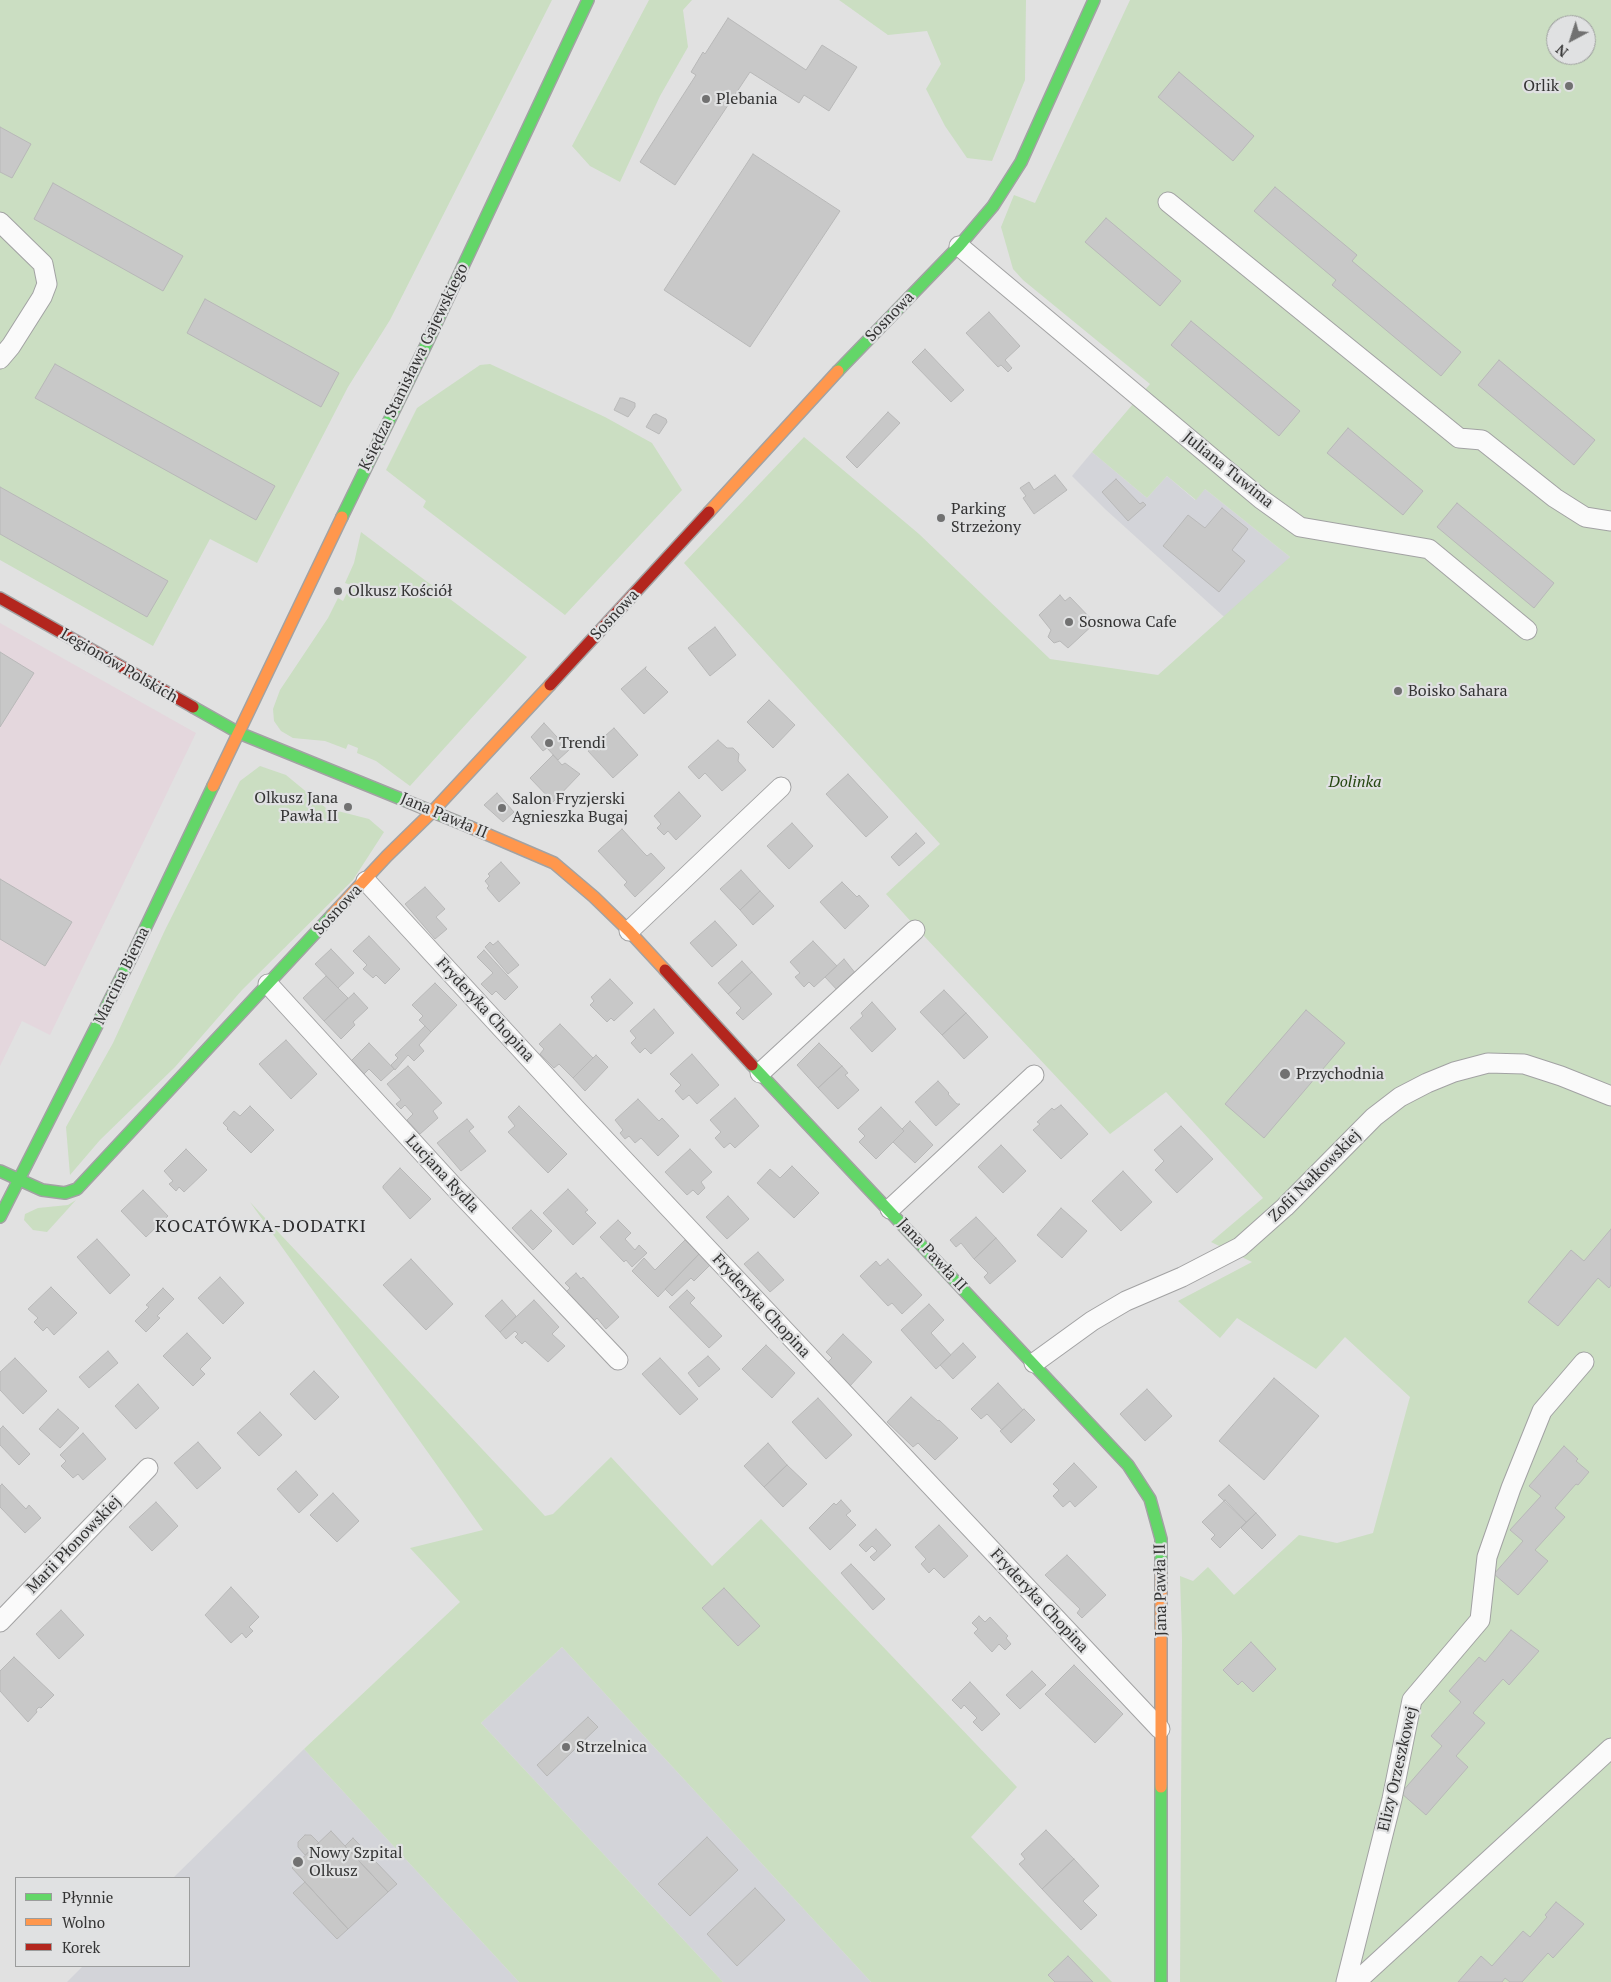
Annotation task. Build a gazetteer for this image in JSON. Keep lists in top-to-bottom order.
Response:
{
  "streets": {
    "street": [
      "Sosnowa",
      "Księdza Stanisława Gajewskiego",
      "Juliana Tuwima",
      "Legionów Polskich",
      "Jana Pawła II",
      "Marcina Biema",
      "Fryderyka Chopina",
      "Lucjana Rydla",
      "Zofii Nałkowskiej",
      "Marii Płonowskiej",
      "Elizy Orzeszkowej"
    ]
  },
  "crossings": [
    ["Sosnowa", "Juliana Tuwima"],
    ["Sosnowa", "Jana Pawła II"],
    ["Sosnowa", "Marcina Biema"],
    ["Sosnowa", "Fryderyka Chopina"],
    ["Sosnowa", "Lucjana Rydla"],
    ["Księdza Stanisława Gajewskiego", "Legionów Polskich"],
    ["Księdza Stanisława Gajewskiego", "Jana Pawła II"],
    ["Księdza Stanisława Gajewskiego", "Marcina Biema"],
    ["Legionów Polskich", "Jana Pawła II"],
    ["Legionów Polskich", "Marcina Biema"],
    ["Jana Pawła II", "Marcina Biema"],
    ["Jana Pawła II", "Fryderyka Chopina"],
    ["Jana Pawła II", "Zofii Nałkowskiej"]
  ],
  "districts": ["KOCATÓWKA-DODATKI"],
  "parks": ["Dolinka"],
  "places": [
    "Orlik",
    "Plebania",
    "Parking Strzeżony",
    "Olkusz Kościół",
    "Sosnowa Cafe",
    "Boisko Sahara",
    "Trendi",
    "Olkusz Jana Pawła II",
    "Salon Fryzjerski Agnieszka Bugaj",
    "Przychodnia",
    "Strzelnica",
    "Nowy Szpital Olkusz"
  ],
  "legend": ["Płynnie", "Wolno", "Korek"],
  "north": "bottom left"
}
